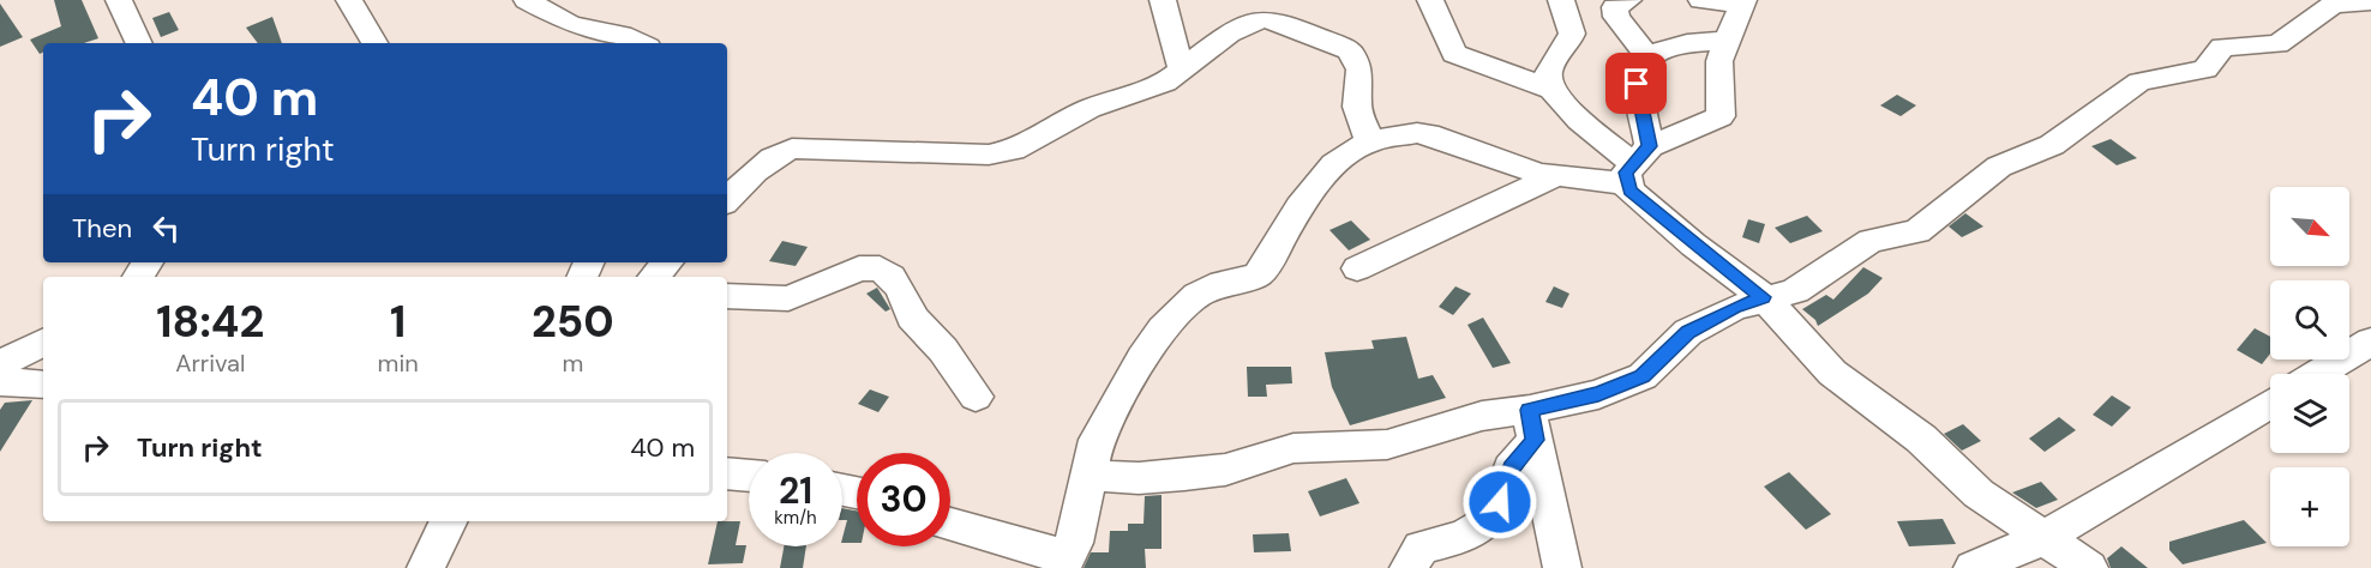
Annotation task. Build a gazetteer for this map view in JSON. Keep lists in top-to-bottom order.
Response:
{
  "north": "bottom right",
  "page": {
    "turn": ["40 m", "Turn right"],
    "map_buttons": "+",
    "then": "Then",
    "eta": [
      "18:42",
      "Arrival",
      "1",
      "min",
      "250",
      "m"
    ],
    "list": [
      {
        "name": "Turn right",
        "value": "40 m"
      }
    ],
    "speed": "21 km/h",
    "limit": "30"
  }
}
